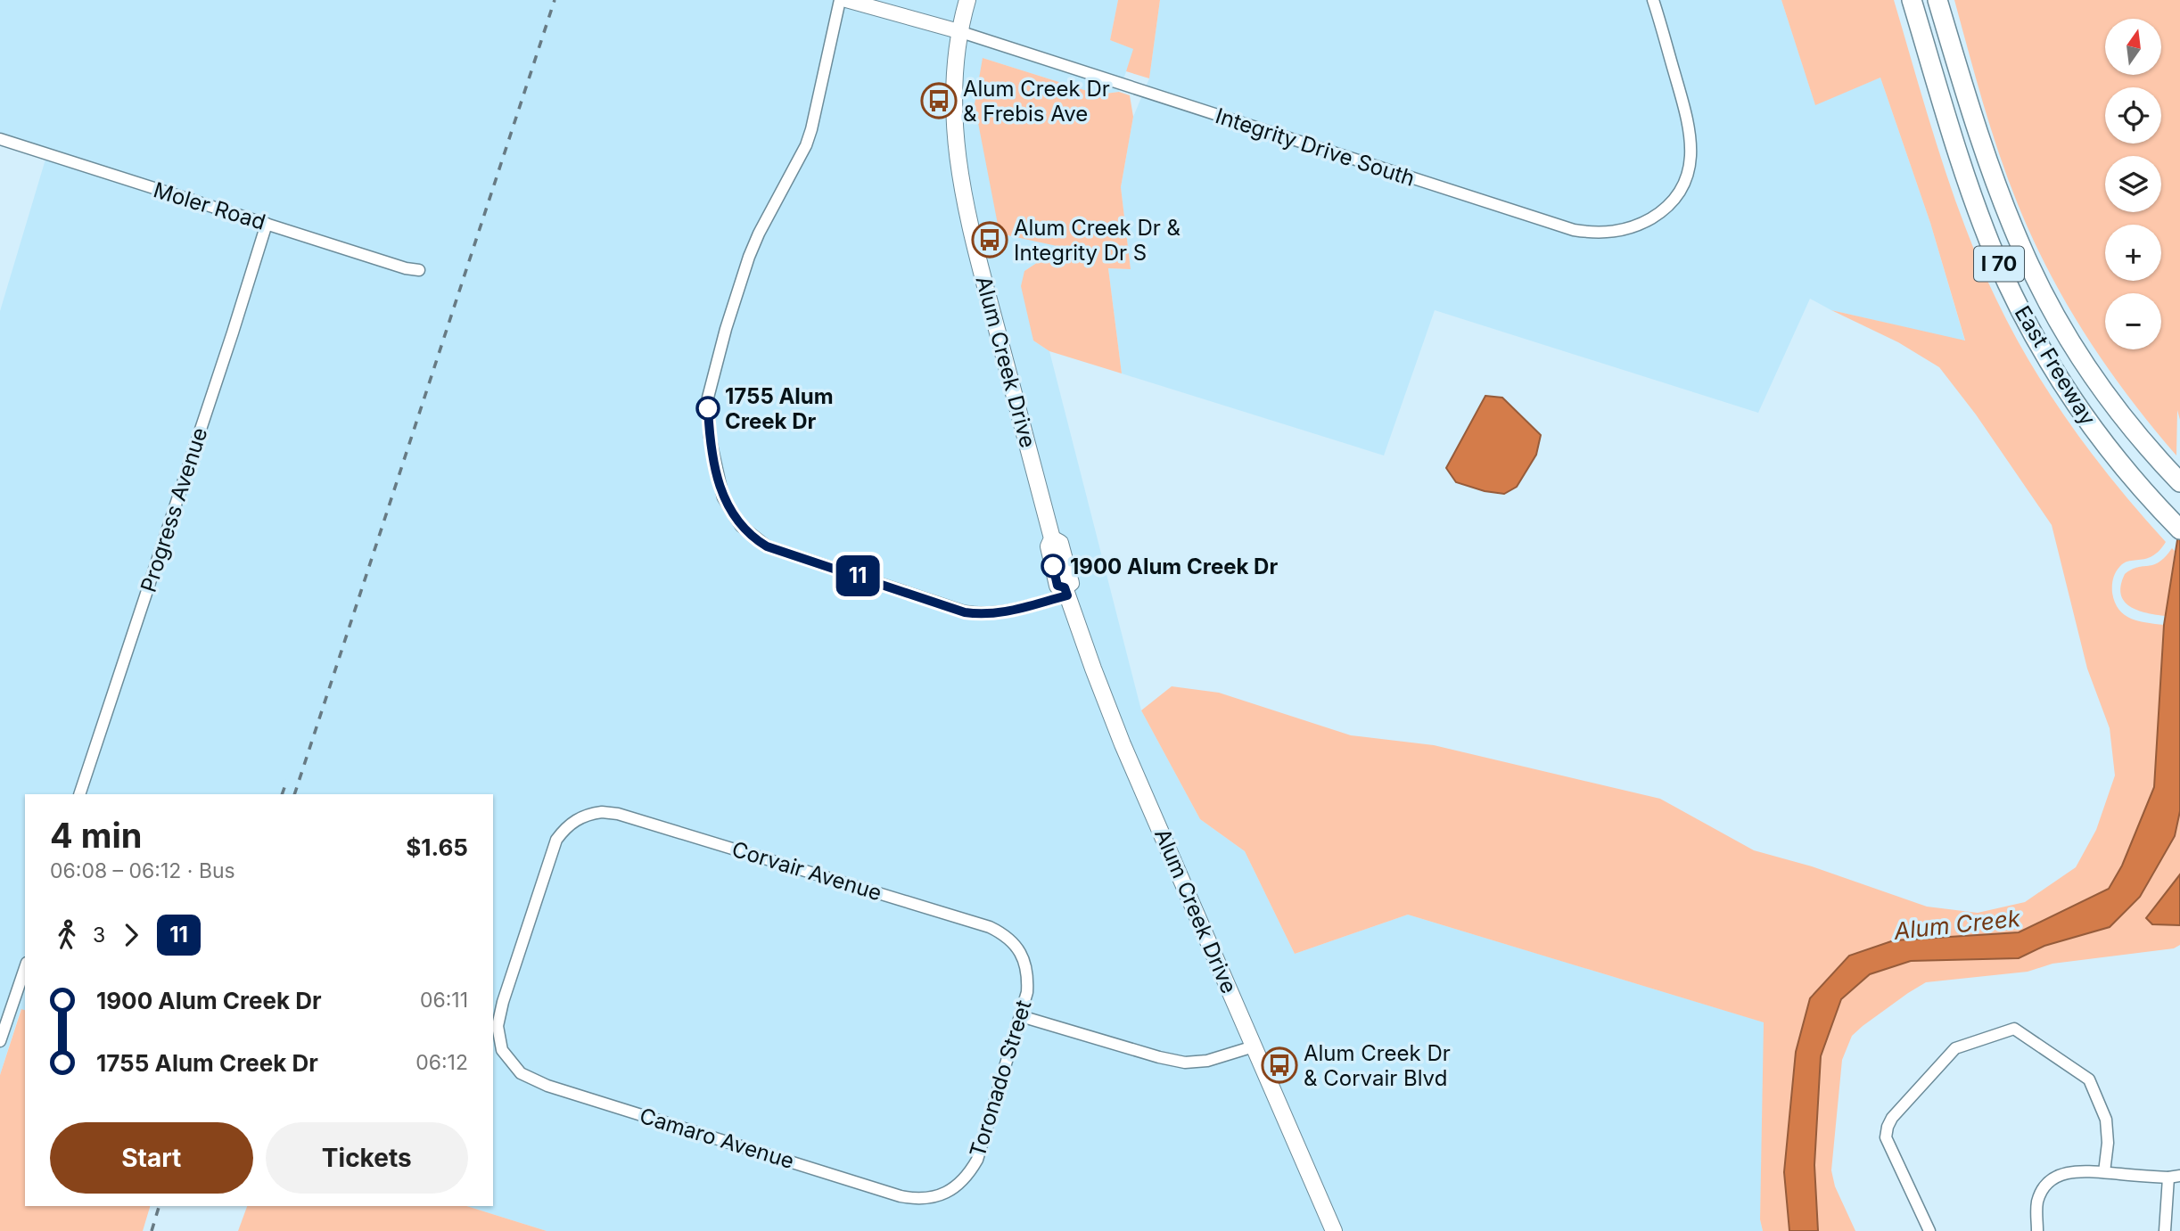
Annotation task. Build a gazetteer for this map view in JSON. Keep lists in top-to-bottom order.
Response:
{
  "streets": {
    "highway": ["I 70", "East Freeway"],
    "main road": ["Alum Creek Drive"],
    "street": [
      "Integrity Drive South",
      "Moler Road",
      "Progress Avenue",
      "Corvair Avenue",
      "Toronado Street",
      "Camaro Avenue"
    ]
  },
  "crossings": [
    ["Integrity Drive South", "Alum Creek Drive"],
    ["Moler Road", "Progress Avenue"],
    ["Corvair Avenue", "Toronado Street"],
    ["Corvair Avenue", "Camaro Avenue"],
    ["Toronado Street", "Camaro Avenue"]
  ],
  "water": ["Alum Creek"],
  "places": {
    "bus stop": ["Alum Creek Dr & Frebis Ave", "Alum Creek Dr & Integrity Dr S", "Alum Creek Dr & Corvair Blvd"],
    "other": ["1755 Alum Creek Dr", "1900 Alum Creek Dr"]
  },
  "lines": ["bus line 11"],
  "north": "top",
  "page": {
    "on_map": "11",
    "map_buttons": ["+", "−"],
    "heading": ["4 min", "06:08 – 06:12 · Bus", "$1.65"],
    "legs": ["3", "11"],
    "list": [
      {
        "name": "1900 Alum Creek Dr",
        "value": "06:11"
      },
      {
        "name": "1755 Alum Creek Dr",
        "value": "06:12"
      }
    ],
    "buttons": ["Start", "Tickets"]
  }
}
